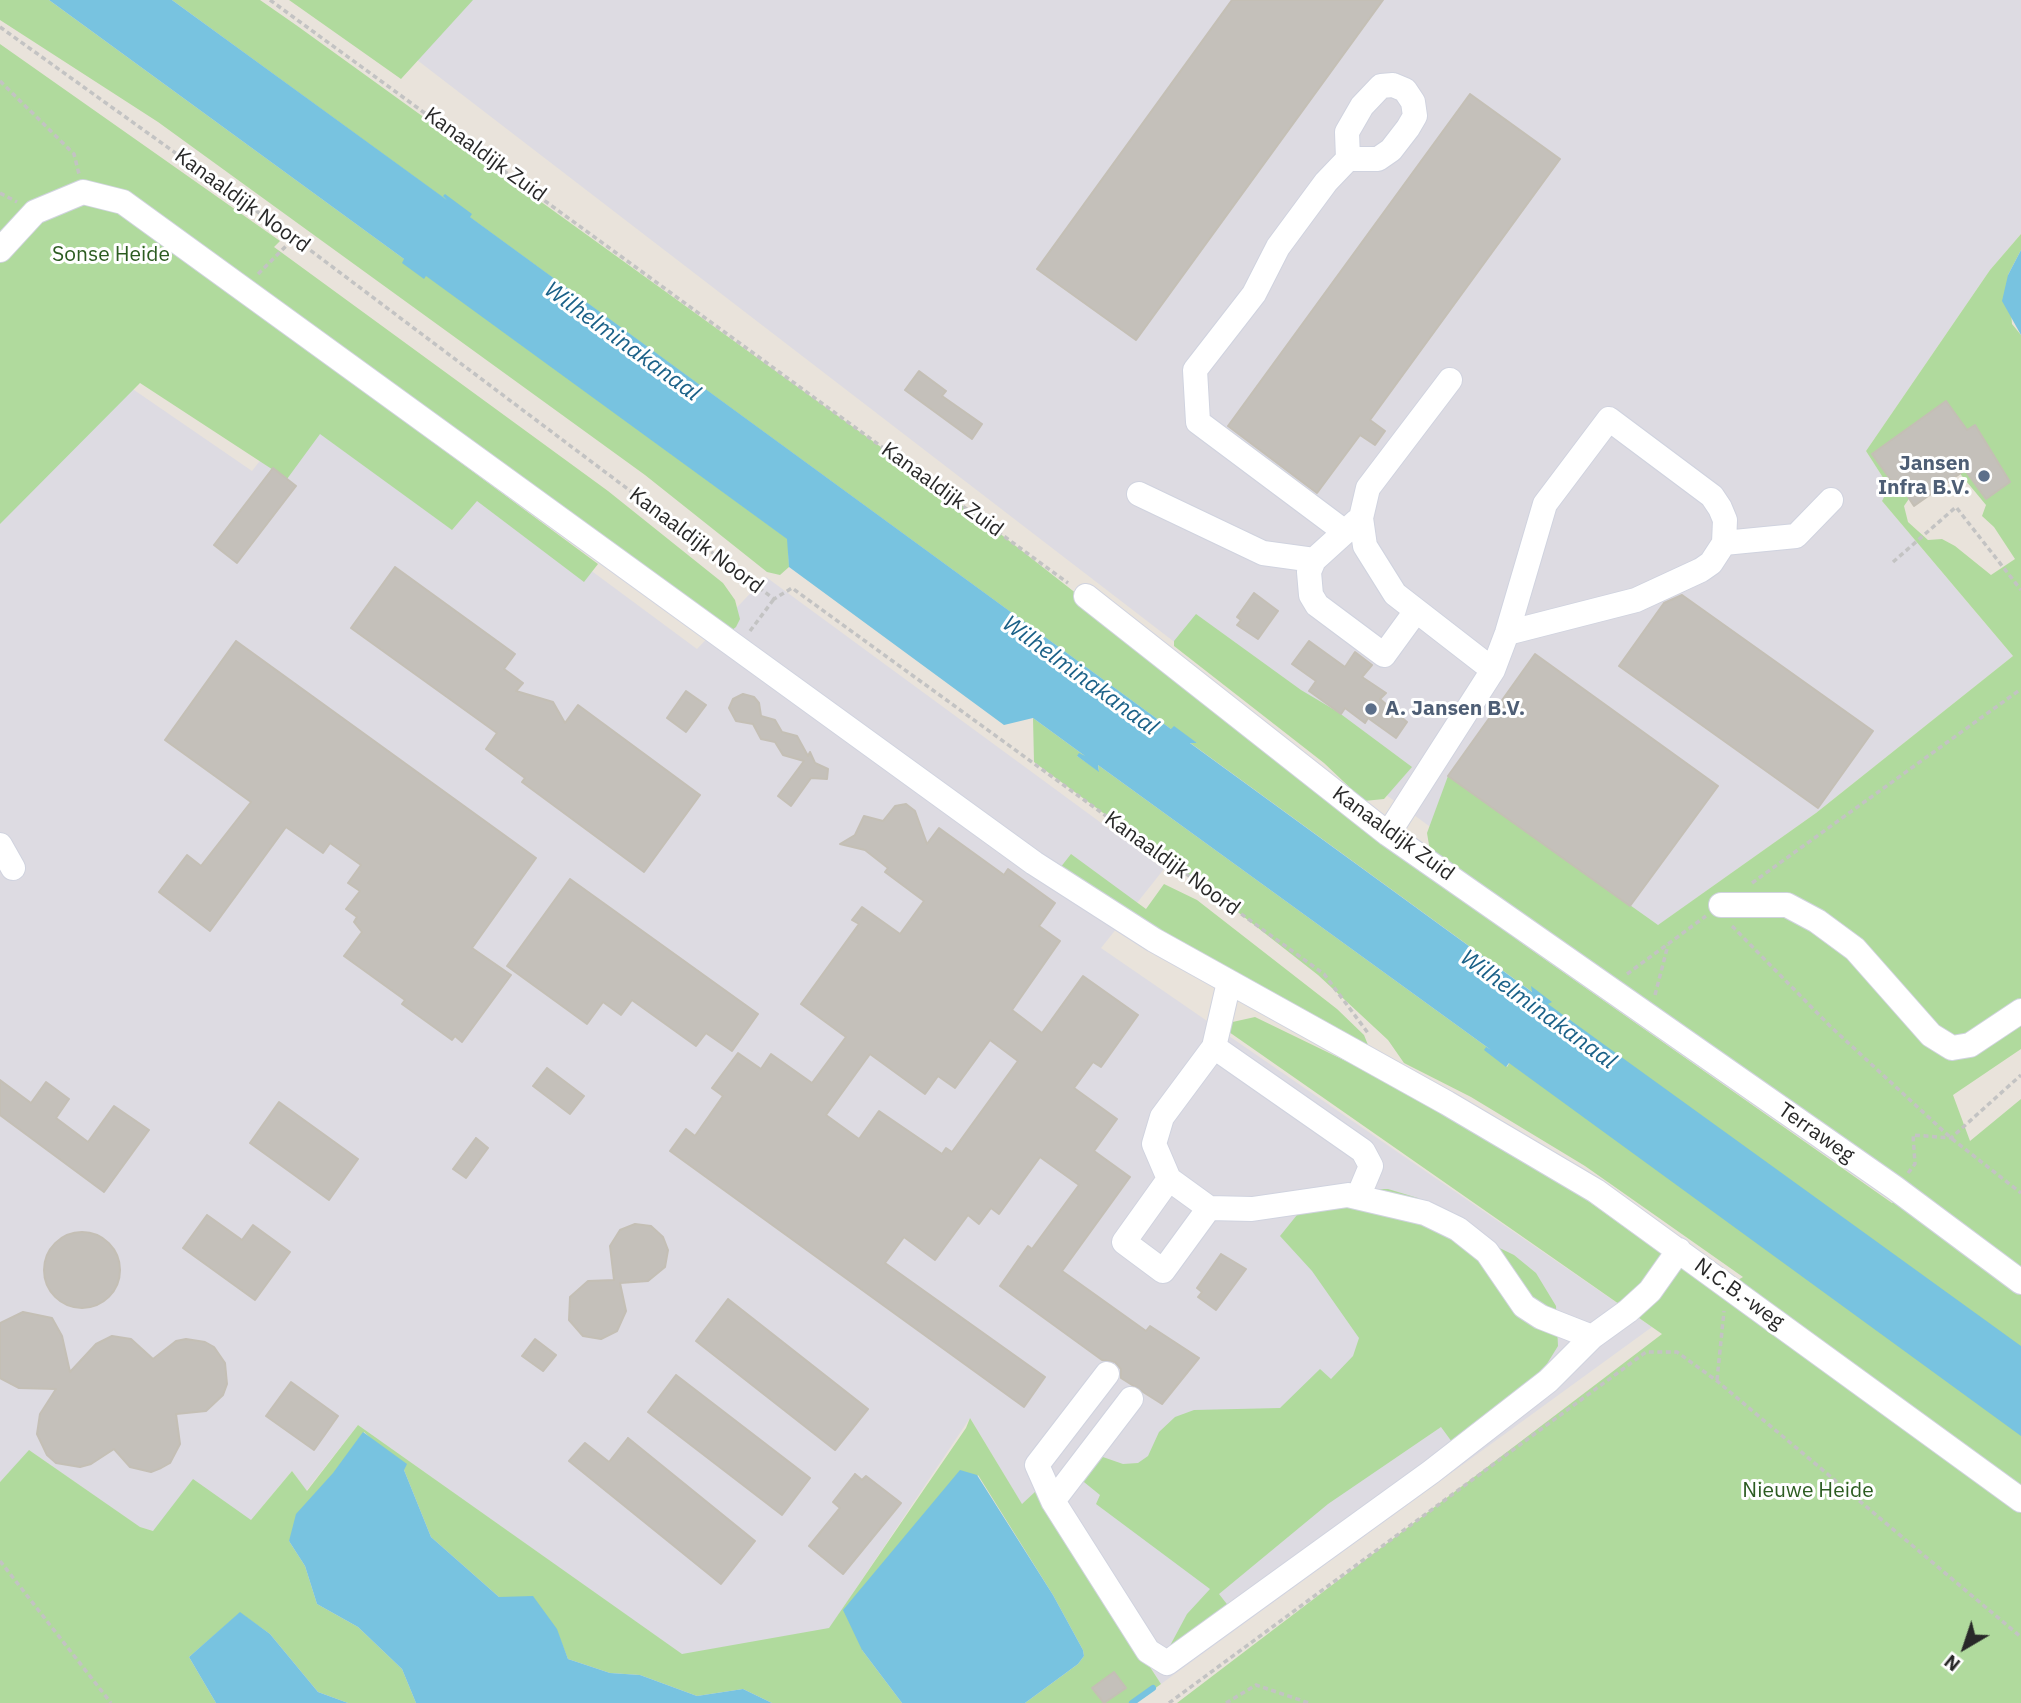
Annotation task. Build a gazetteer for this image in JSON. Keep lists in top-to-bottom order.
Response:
{
  "streets": {
    "street": ["Kanaaldijk Zuid", "Terraweg", "N.C.B.-weg"],
    "path": ["Kanaaldijk Noord"]
  },
  "crossings": [
    ["Kanaaldijk Zuid", "Terraweg"]
  ],
  "water": ["Wilhelminakanaal"],
  "parks": ["Sonse Heide", "Nieuwe Heide"],
  "places": ["Jansen Infra B.V.", "A. Jansen B.V."],
  "north": "bottom left"
}
